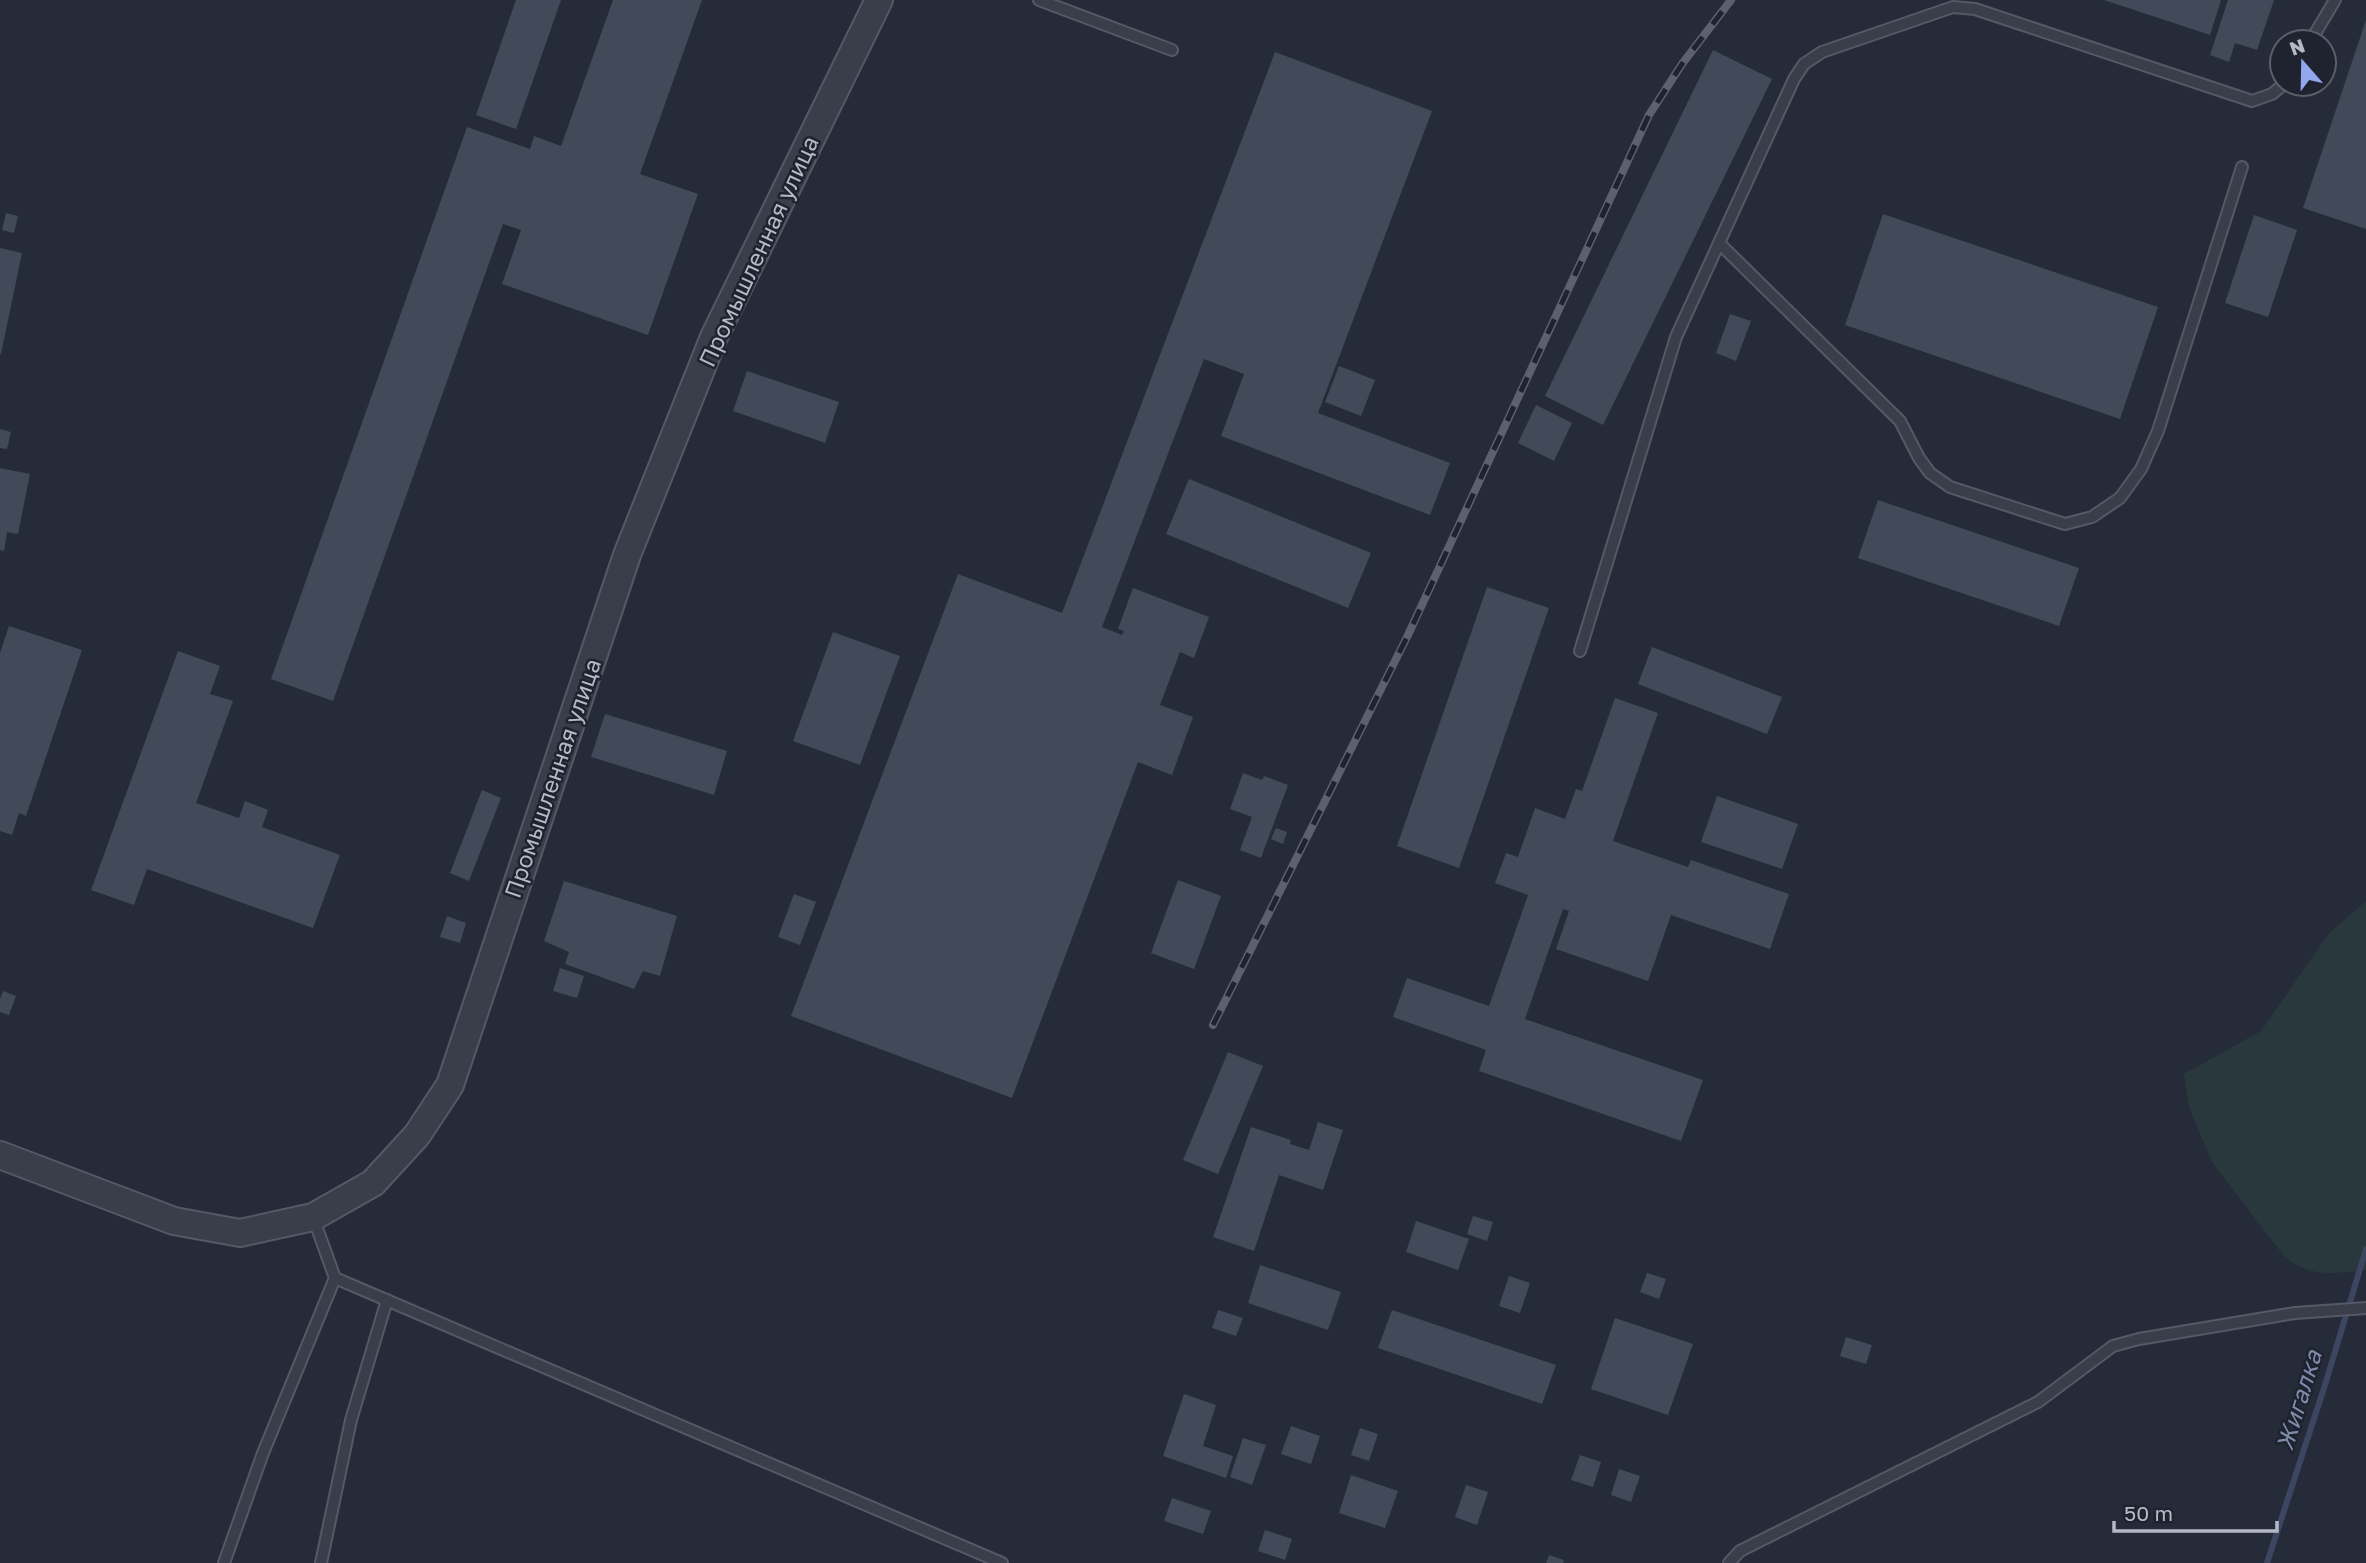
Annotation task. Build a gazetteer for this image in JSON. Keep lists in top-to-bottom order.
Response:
{
  "streets": {
    "street": ["Промышленная улица"]
  },
  "water": ["Жигалка"],
  "scale_bar": "50 m",
  "north": "top"
}
